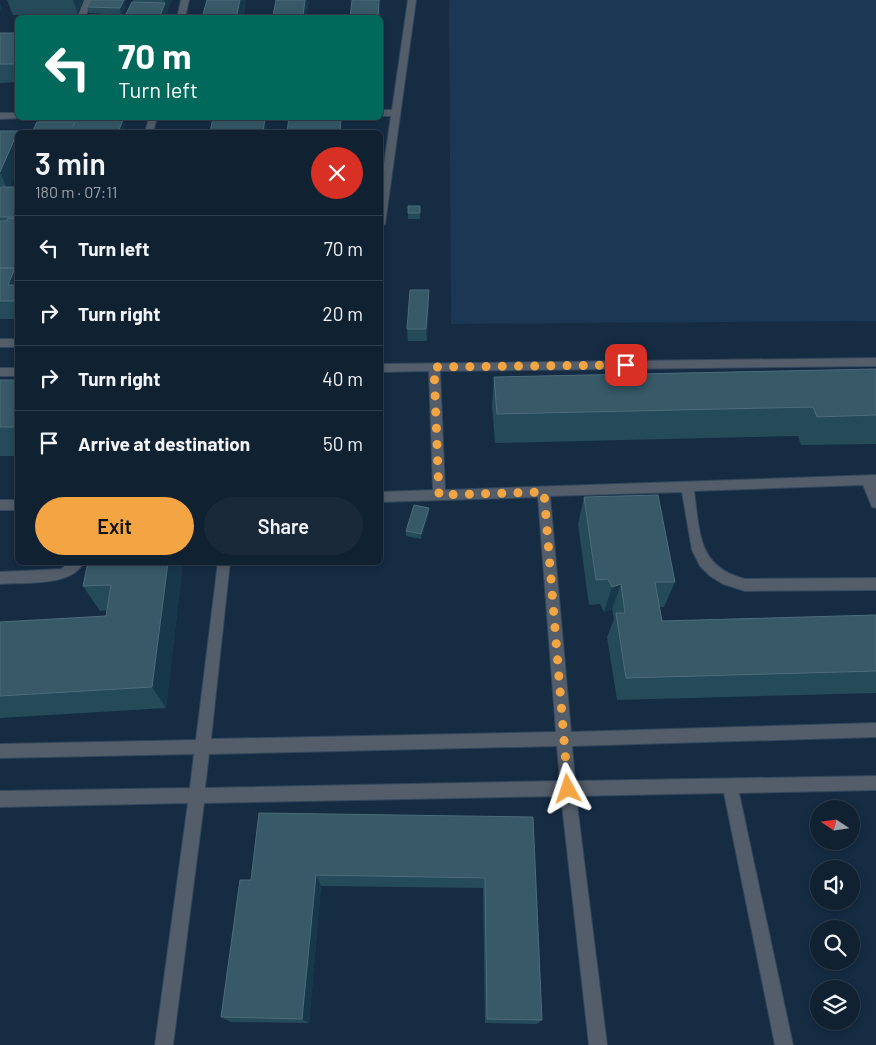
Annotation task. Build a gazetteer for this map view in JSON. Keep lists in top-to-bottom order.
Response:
{
  "north": "left",
  "page": {
    "turn": ["70 m", "Turn left"],
    "heading": ["3 min", "180 m · 07:11"],
    "list": [
      {
        "name": "Turn left",
        "value": "70 m"
      },
      {
        "name": "Turn right",
        "value": "20 m"
      },
      {
        "name": "Turn right",
        "value": "40 m"
      },
      {
        "name": "Arrive at destination",
        "value": "50 m"
      }
    ],
    "buttons": ["Exit", "Share"]
  }
}
